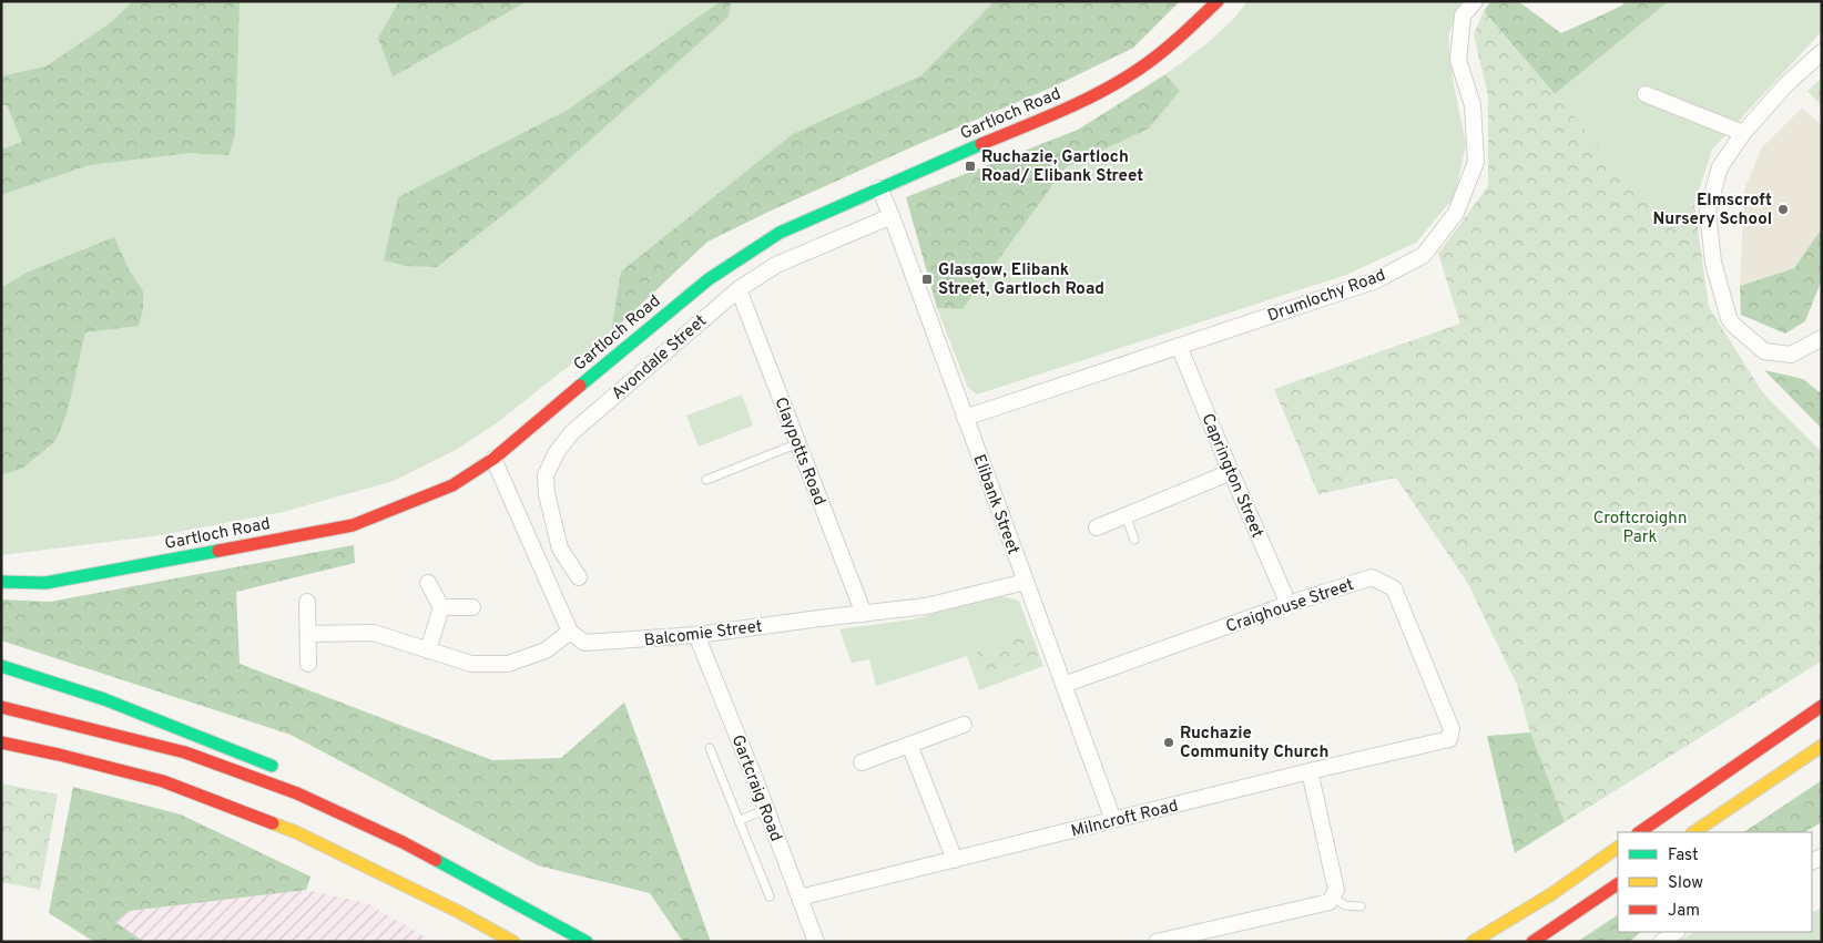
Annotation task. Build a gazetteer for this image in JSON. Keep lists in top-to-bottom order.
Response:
{
  "streets": {
    "main road": ["Gartloch Road"],
    "street": [
      "Drumlochy Road",
      "Avondale Street",
      "Claypotts Road",
      "Caprington Street",
      "Elibank Street",
      "Craighouse Street",
      "Balcomie Street",
      "Gartcraig Road",
      "Milncroft Road"
    ]
  },
  "crossings": [
    ["Gartloch Road", "Elibank Street"],
    ["Drumlochy Road", "Caprington Street"],
    ["Drumlochy Road", "Elibank Street"],
    ["Avondale Street", "Claypotts Road"],
    ["Avondale Street", "Elibank Street"],
    ["Claypotts Road", "Balcomie Street"],
    ["Caprington Street", "Craighouse Street"],
    ["Elibank Street", "Craighouse Street"],
    ["Elibank Street", "Balcomie Street"],
    ["Elibank Street", "Milncroft Road"],
    ["Craighouse Street", "Milncroft Road"],
    ["Balcomie Street", "Gartcraig Road"],
    ["Gartcraig Road", "Milncroft Road"]
  ],
  "parks": ["Croftcroighn Park"],
  "places": {
    "transit": ["Ruchazie, Gartloch Road/ Elibank Street", "Glasgow, Elibank Street, Gartloch Road"],
    "other": ["Elmscroft Nursery School", "Ruchazie Community Church"]
  },
  "legend": ["Fast", "Slow", "Jam"]
}
